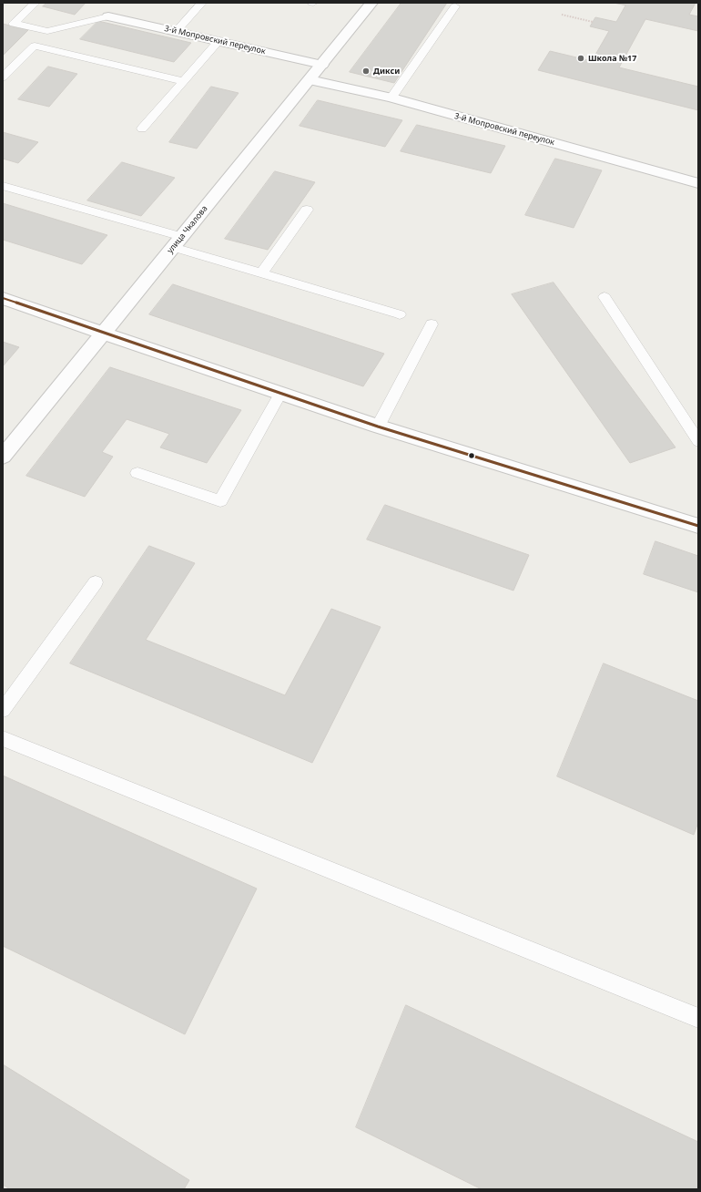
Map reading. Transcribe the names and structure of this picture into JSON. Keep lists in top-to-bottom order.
{
  "streets": {
    "street": ["3-й Мопровский переулок", "улица Чкалова"]
  },
  "crossings": [
    ["3-й Мопровский переулок", "улица Чкалова"]
  ],
  "places": ["Школа №17", "Дикси"]
}
